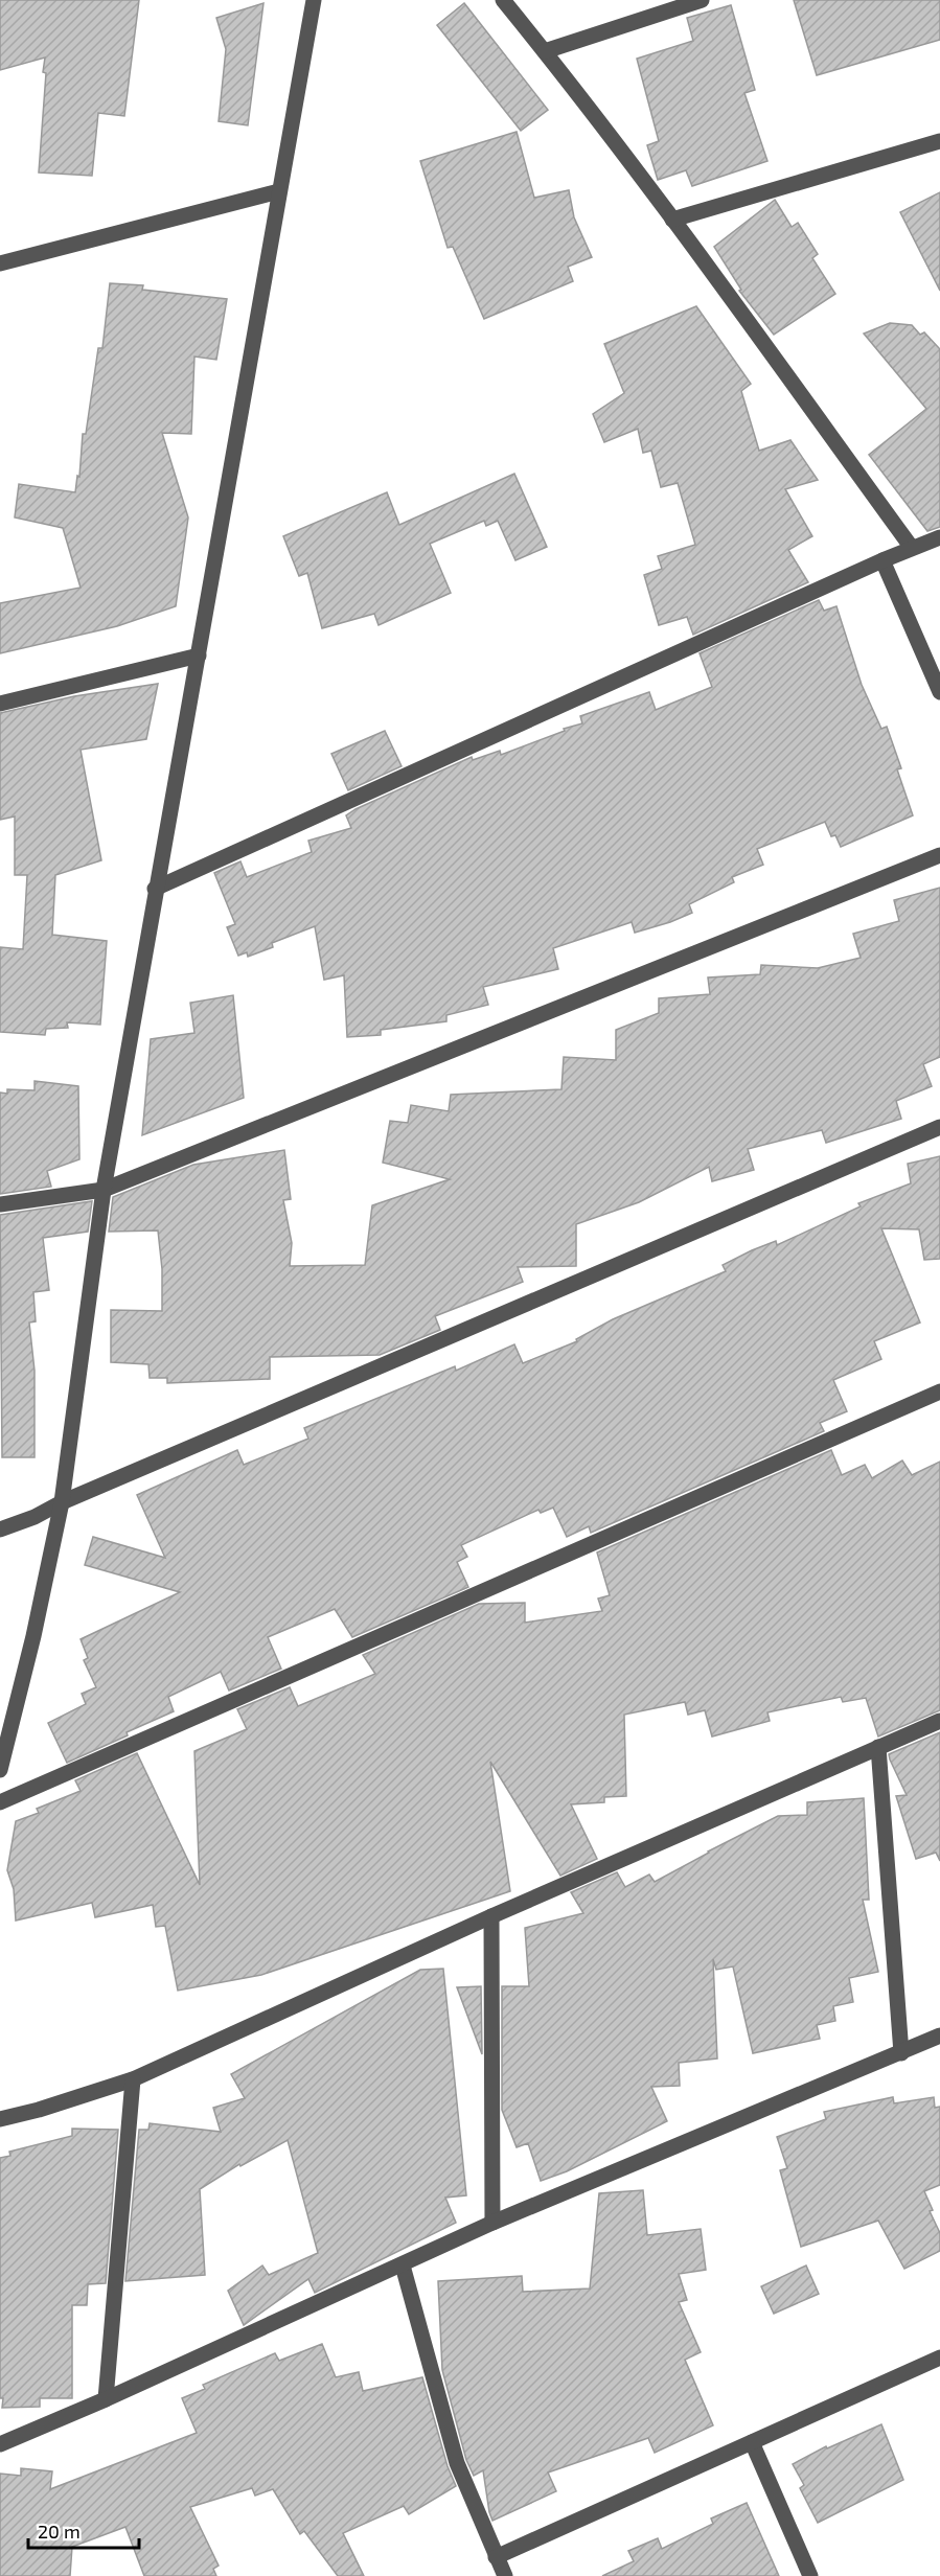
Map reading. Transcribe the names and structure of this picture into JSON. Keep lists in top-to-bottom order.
{
  "scale_bar": "20 m"
}
